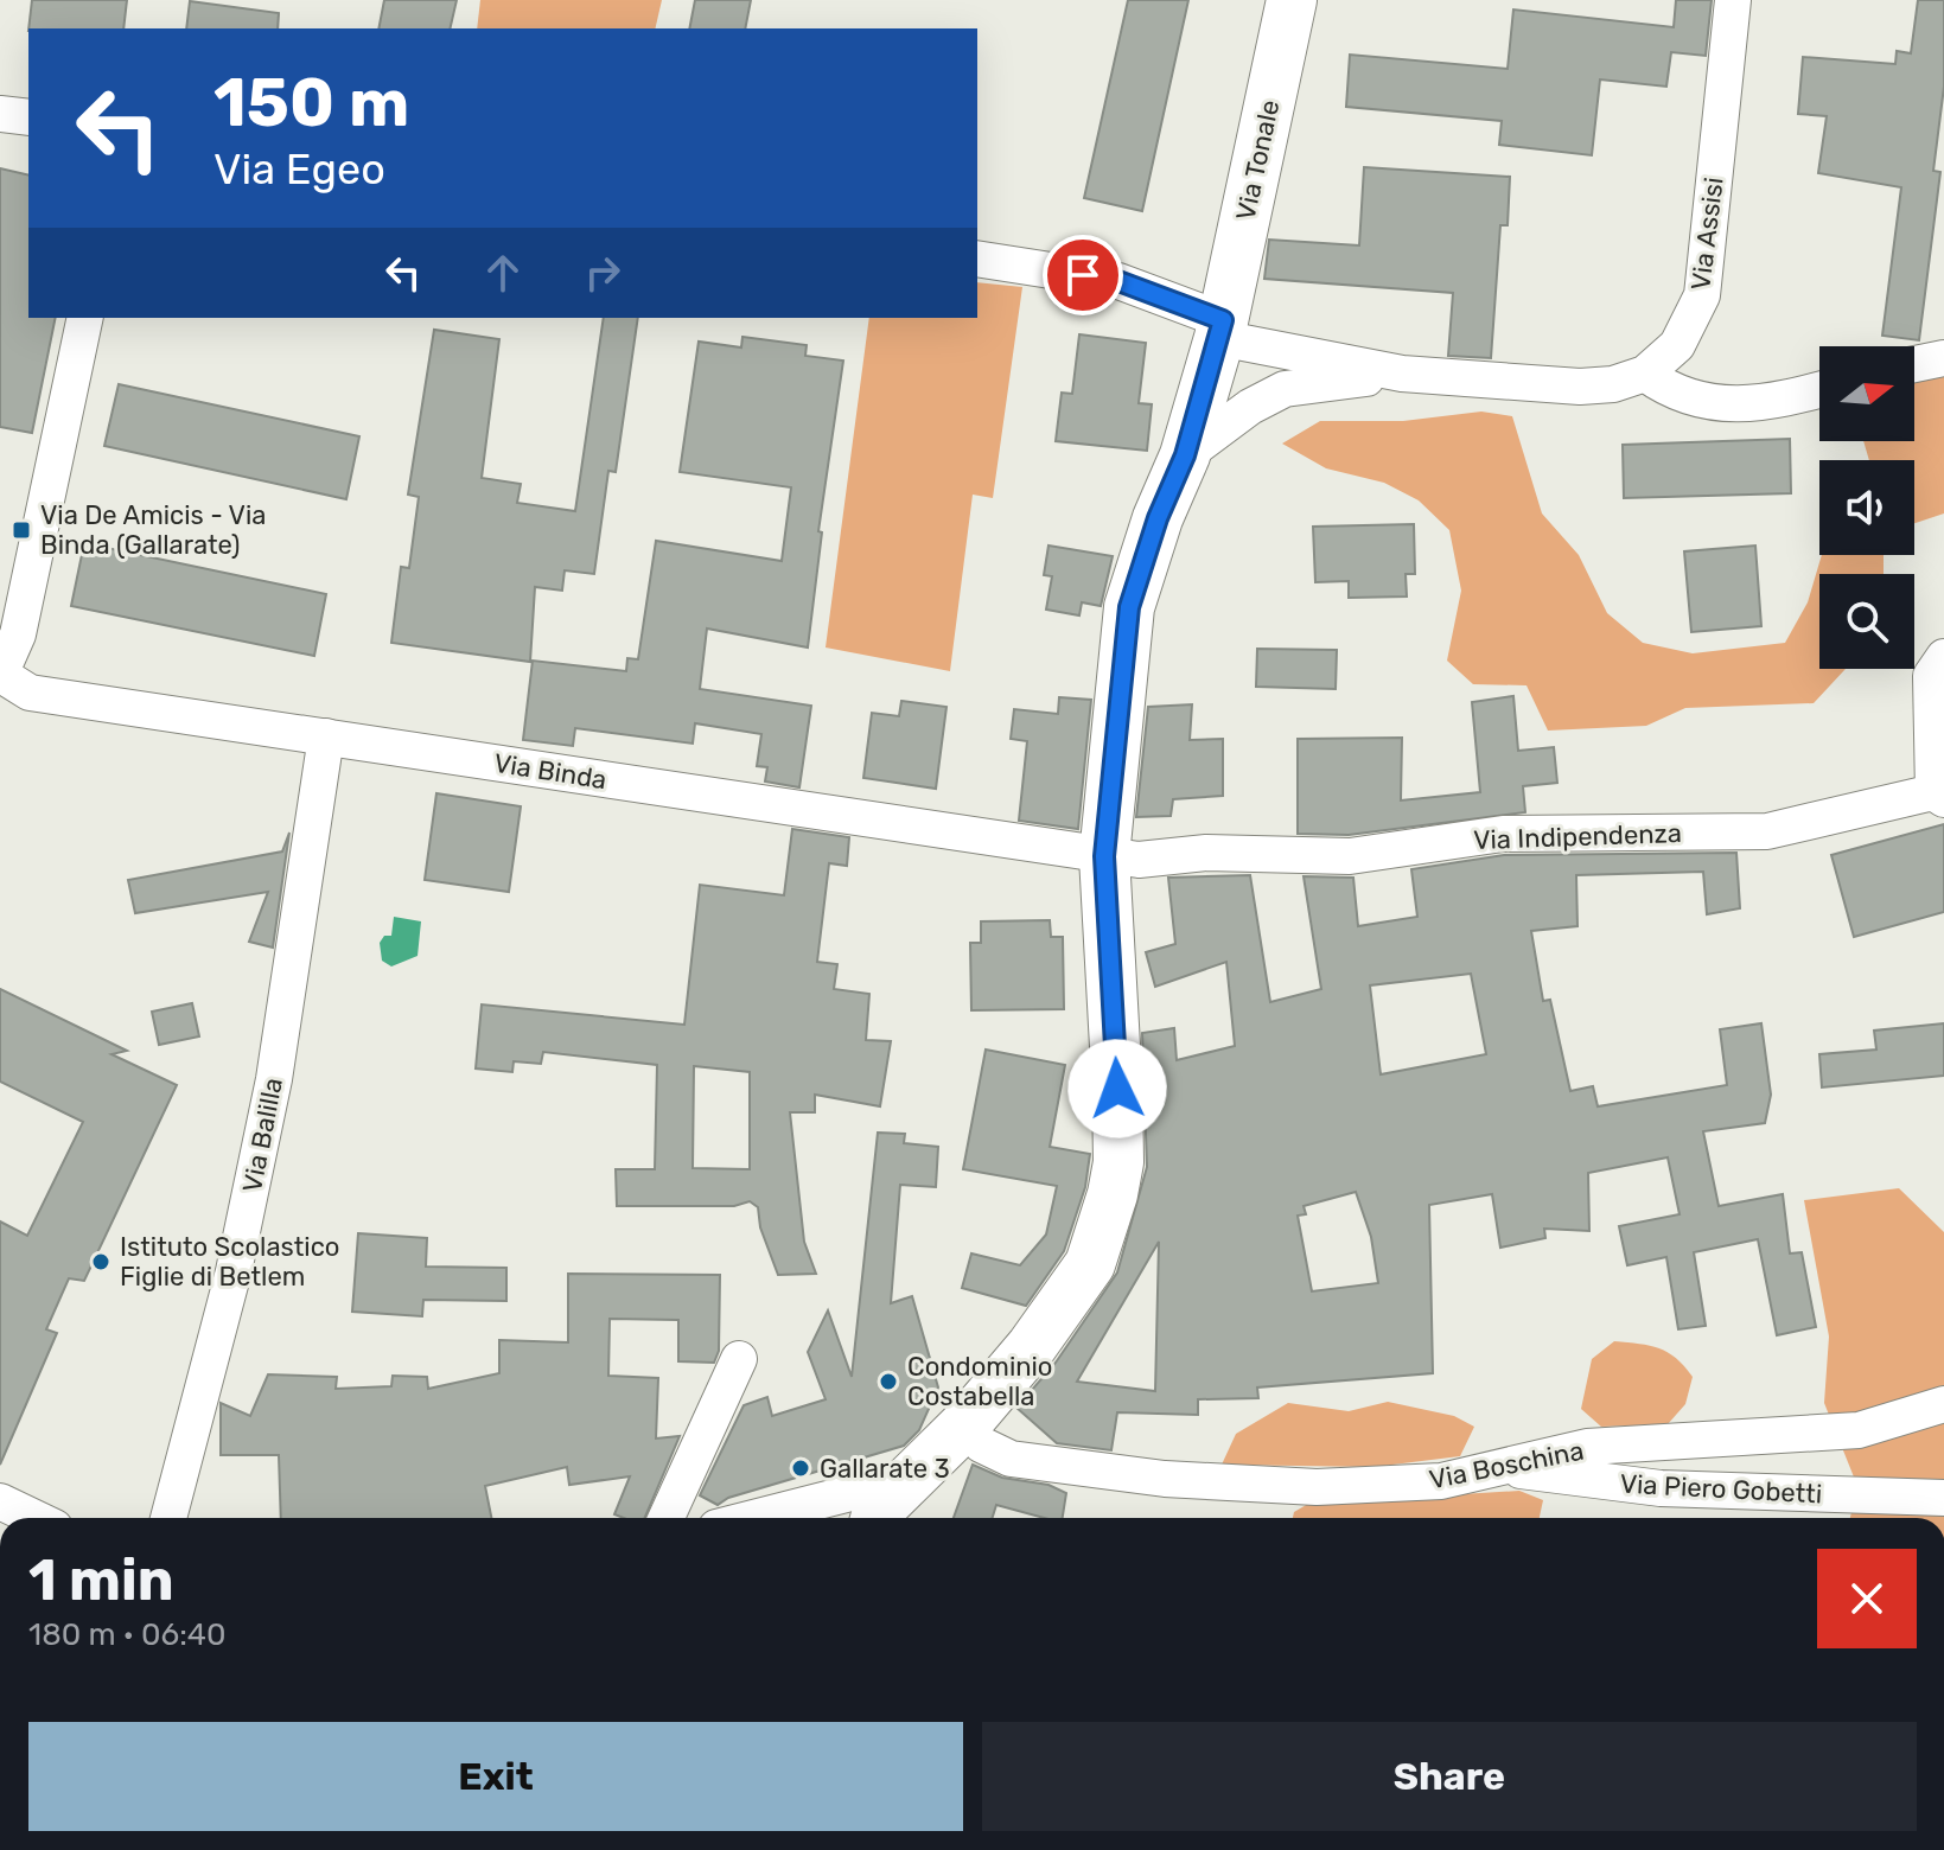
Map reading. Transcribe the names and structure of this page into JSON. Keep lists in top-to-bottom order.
{
  "streets": {
    "street": [
      "Via Tonale",
      "Via Assisi",
      "Via Binda",
      "Via Indipendenza",
      "Via Balilla",
      "Via Boschina",
      "Via Piero Gobetti"
    ]
  },
  "crossings": [
    ["Via Tonale", "Via Assisi"],
    ["Via Tonale", "Via Binda"],
    ["Via Tonale", "Via Indipendenza"],
    ["Via Tonale", "Via Boschina"],
    ["Via Binda", "Via Indipendenza"],
    ["Via Binda", "Via Balilla"],
    ["Via Boschina", "Via Piero Gobetti"]
  ],
  "places": {
    "transit": ["Via De Amicis - Via Binda (Gallarate)"],
    "other": ["Istituto Scolastico Figlie di Betlem", "Condominio Costabella", "Gallarate 3"]
  },
  "north": "right",
  "page": {
    "turn": ["150 m", "Via Egeo"],
    "heading": ["1 min", "180 m · 06:40"],
    "buttons": ["Exit", "Share"]
  }
}
